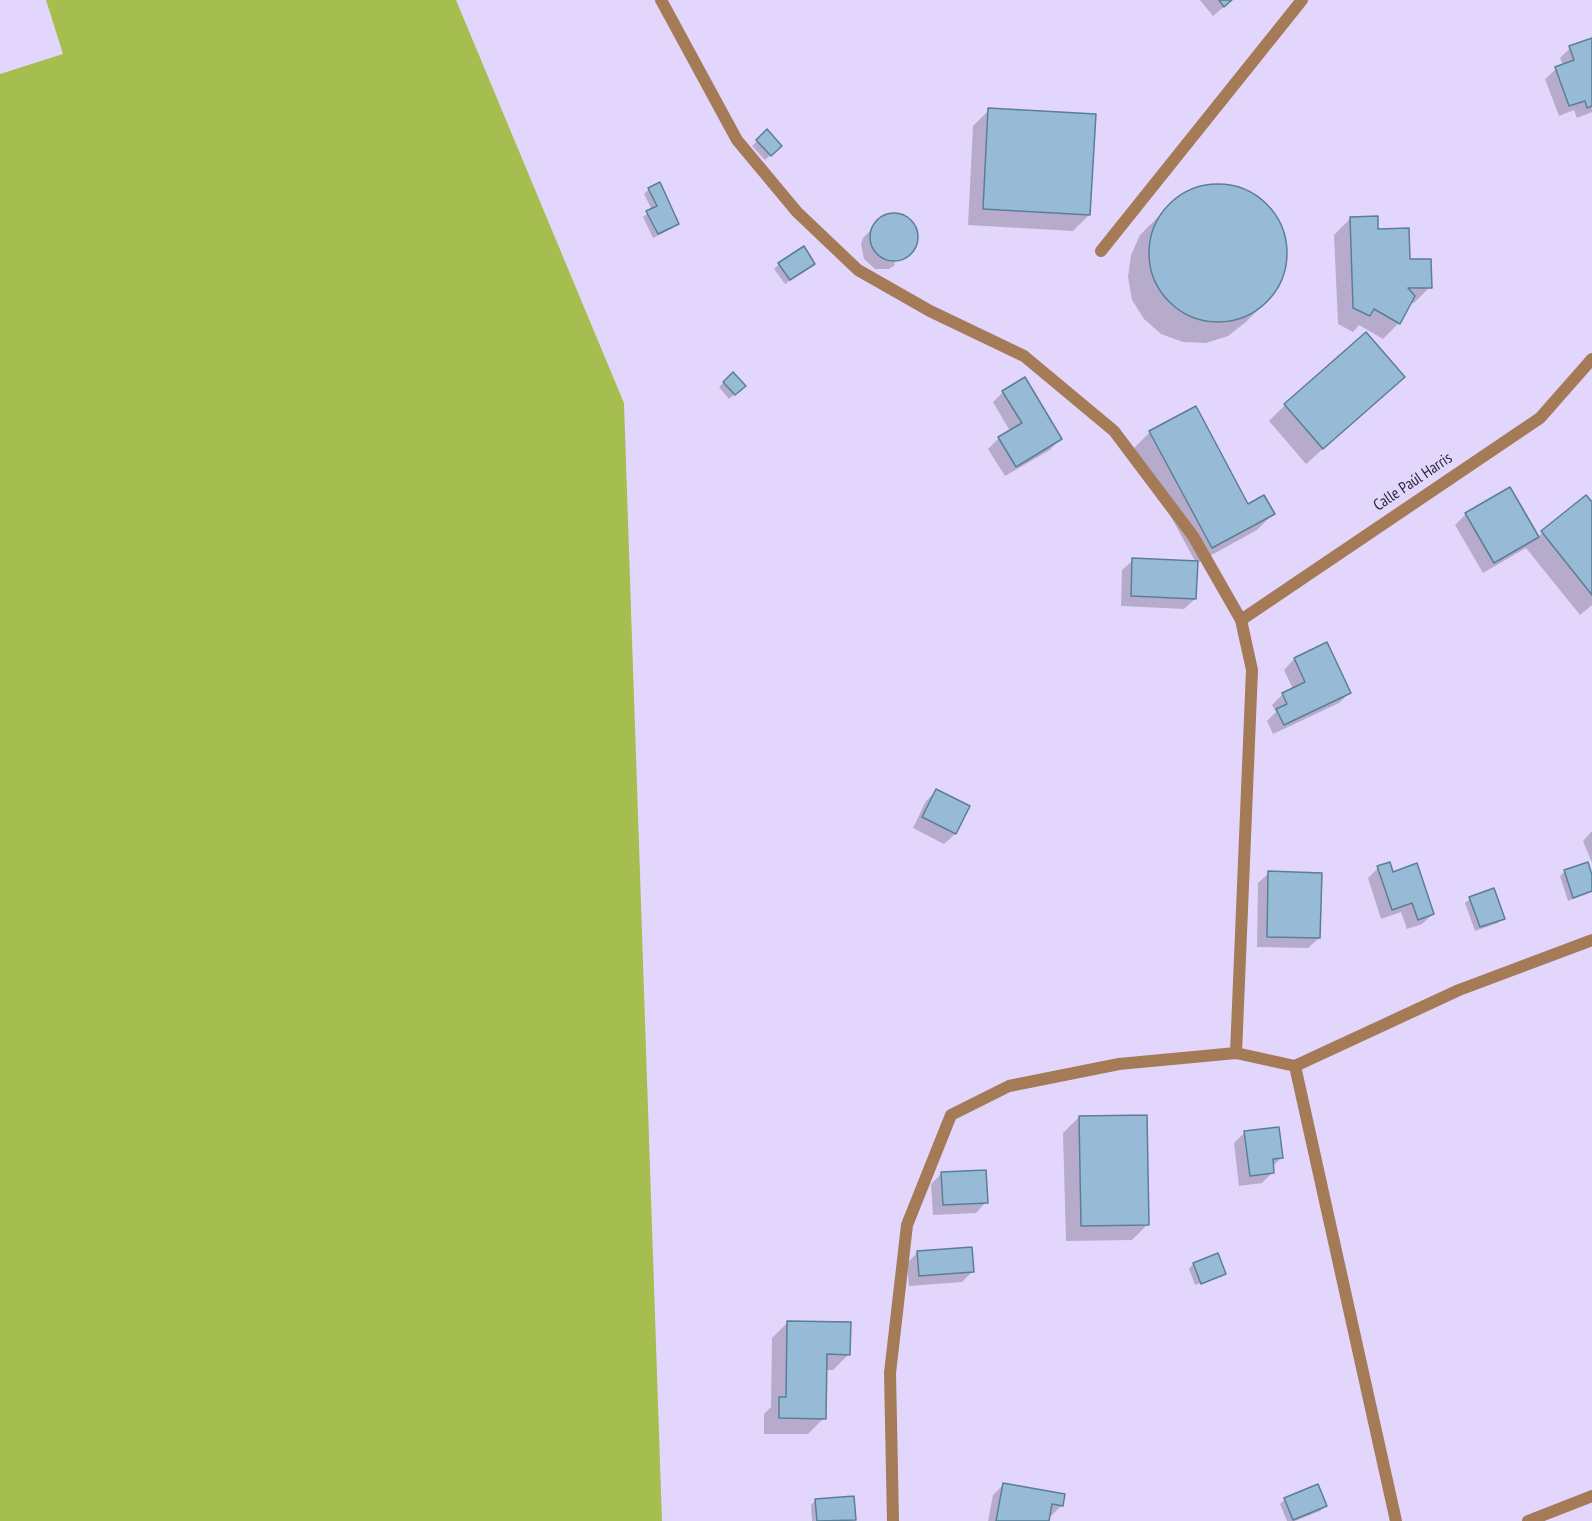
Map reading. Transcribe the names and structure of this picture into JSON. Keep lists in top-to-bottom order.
{
  "streets": {
    "street": ["Calle Paúl Harris"]
  }
}
